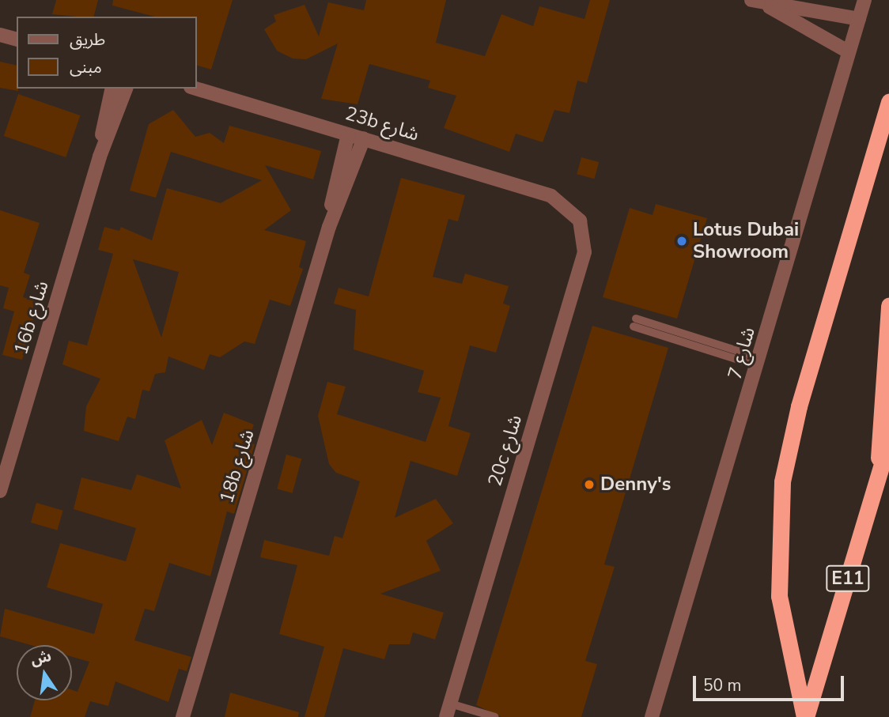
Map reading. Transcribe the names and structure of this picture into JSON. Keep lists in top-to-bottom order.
{
  "streets": {
    "highway": ["E11"],
    "street": [
      "23b شارع",
      "16b شارع",
      "شارع 7",
      "20c شارع",
      "18b شارع"
    ]
  },
  "crossings": [
    ["23b شارع", "20c شارع"],
    ["23b شارع", "18b شارع"]
  ],
  "places": ["Lotus Dubai Showroom", "Denny's"],
  "legend": ["طريق", "مبنى"],
  "scale_bar": "50 m",
  "north": "top"
}
